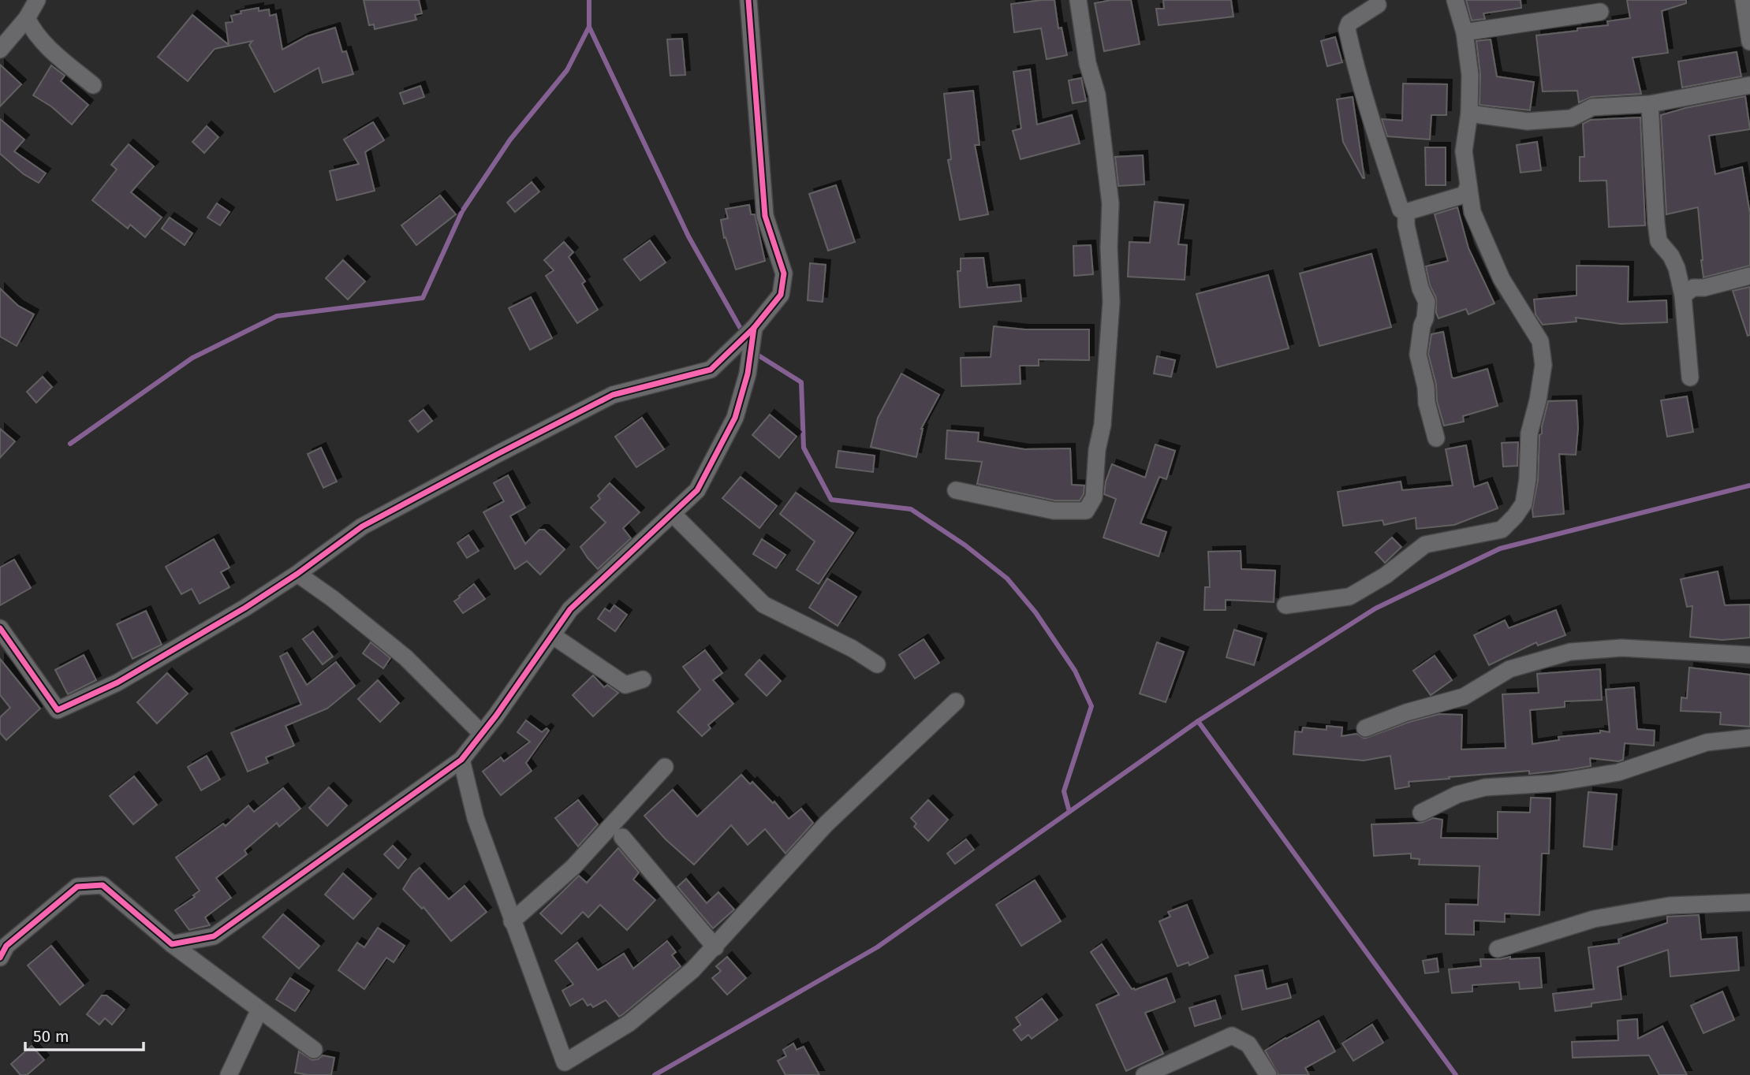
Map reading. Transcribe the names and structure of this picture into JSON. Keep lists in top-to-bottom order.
{
  "scale_bar": "50 m"
}
